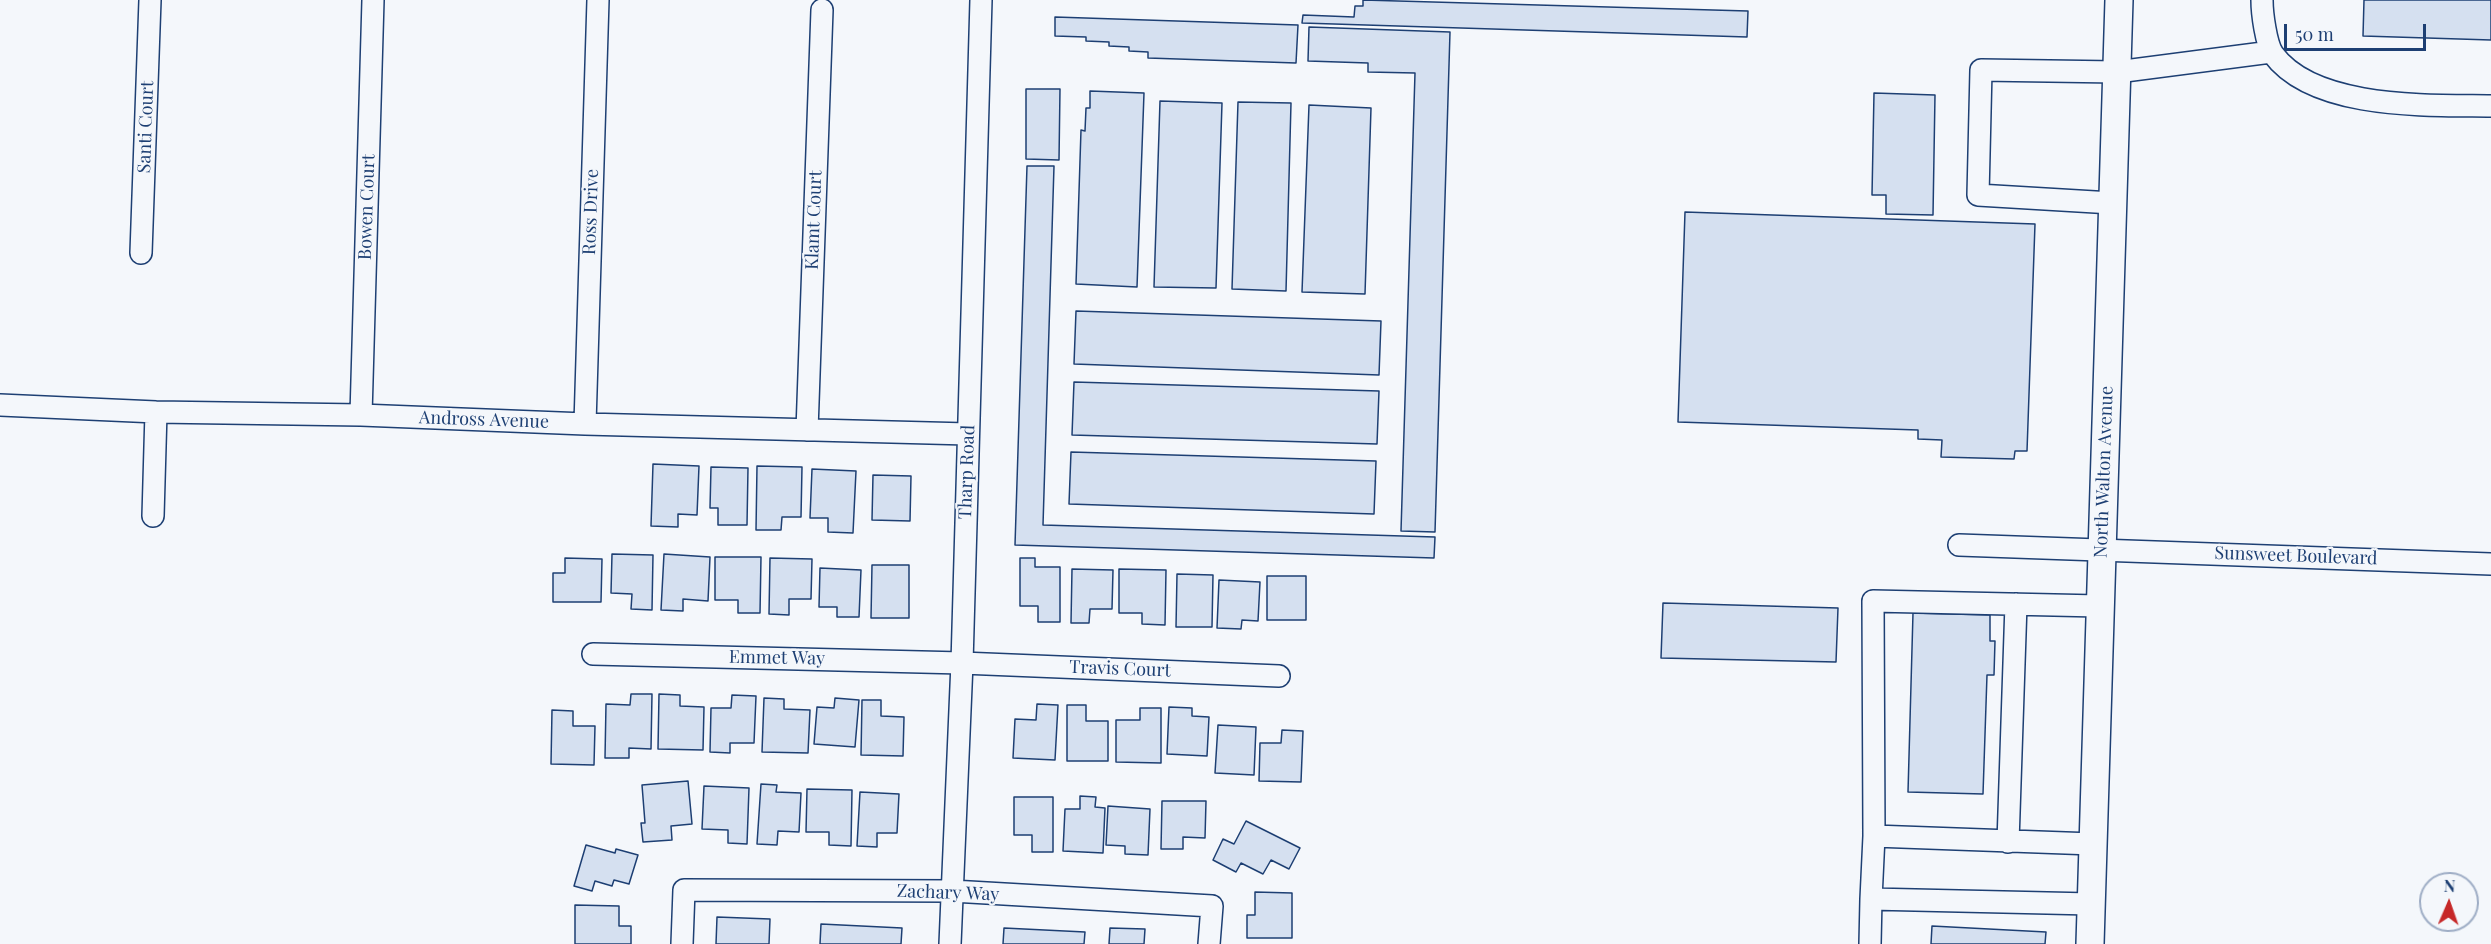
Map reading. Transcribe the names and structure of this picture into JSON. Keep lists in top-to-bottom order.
{
  "streets": {
    "main road": ["North Walton Avenue"],
    "street": [
      "Santi Court",
      "Bowen Court",
      "Ross Drive",
      "Klamt Court",
      "Andross Avenue",
      "Tharp Road",
      "Sunsweet Boulevard",
      "Emmet Way",
      "Travis Court",
      "Zachary Way"
    ]
  },
  "crossings": [
    ["Bowen Court", "Andross Avenue"],
    ["Ross Drive", "Andross Avenue"],
    ["Klamt Court", "Andross Avenue"],
    ["Andross Avenue", "Tharp Road"],
    ["Tharp Road", "Emmet Way"],
    ["Tharp Road", "Travis Court"],
    ["Tharp Road", "Zachary Way"],
    ["North Walton Avenue", "Sunsweet Boulevard"],
    ["Emmet Way", "Travis Court"]
  ],
  "scale_bar": "50 m",
  "north": "top"
}
